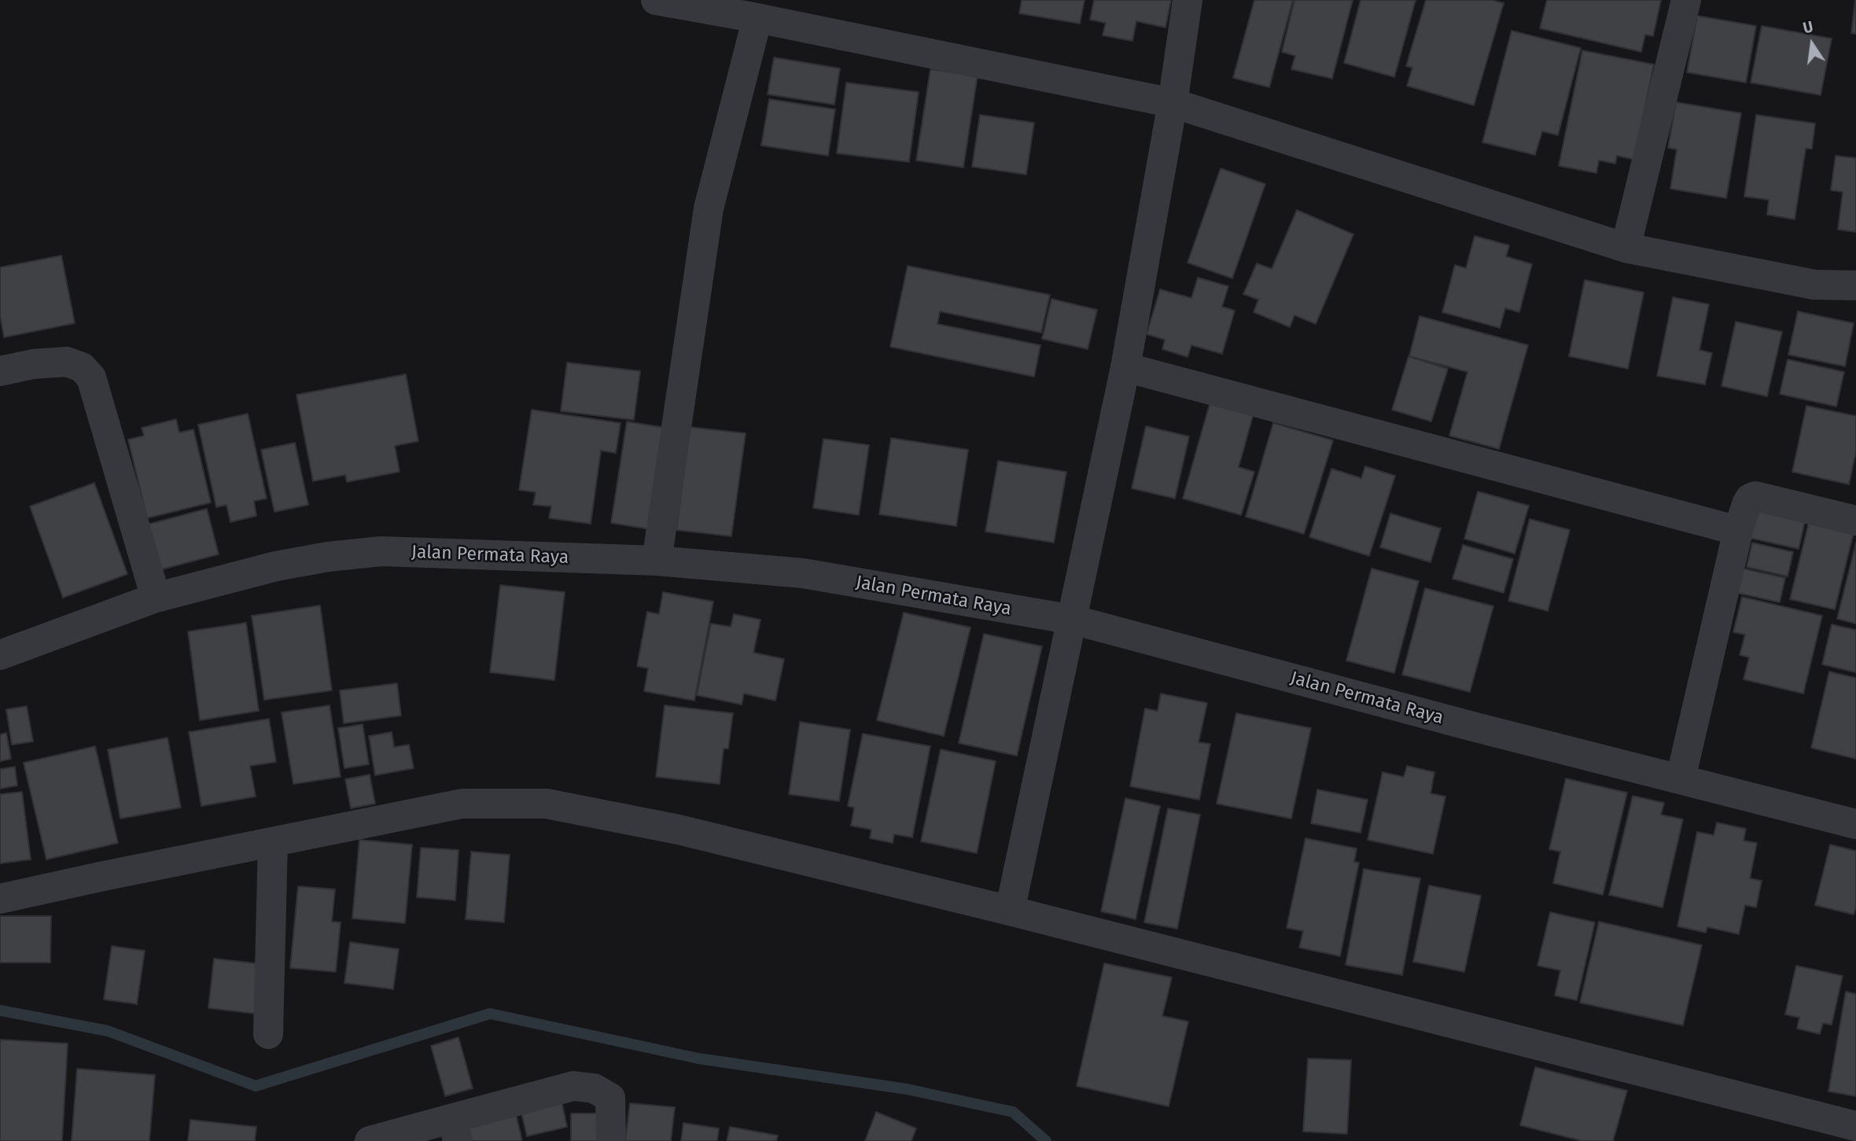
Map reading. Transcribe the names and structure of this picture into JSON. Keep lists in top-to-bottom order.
{
  "streets": {
    "street": ["Jalan Permata Raya"]
  },
  "north": "top"
}
